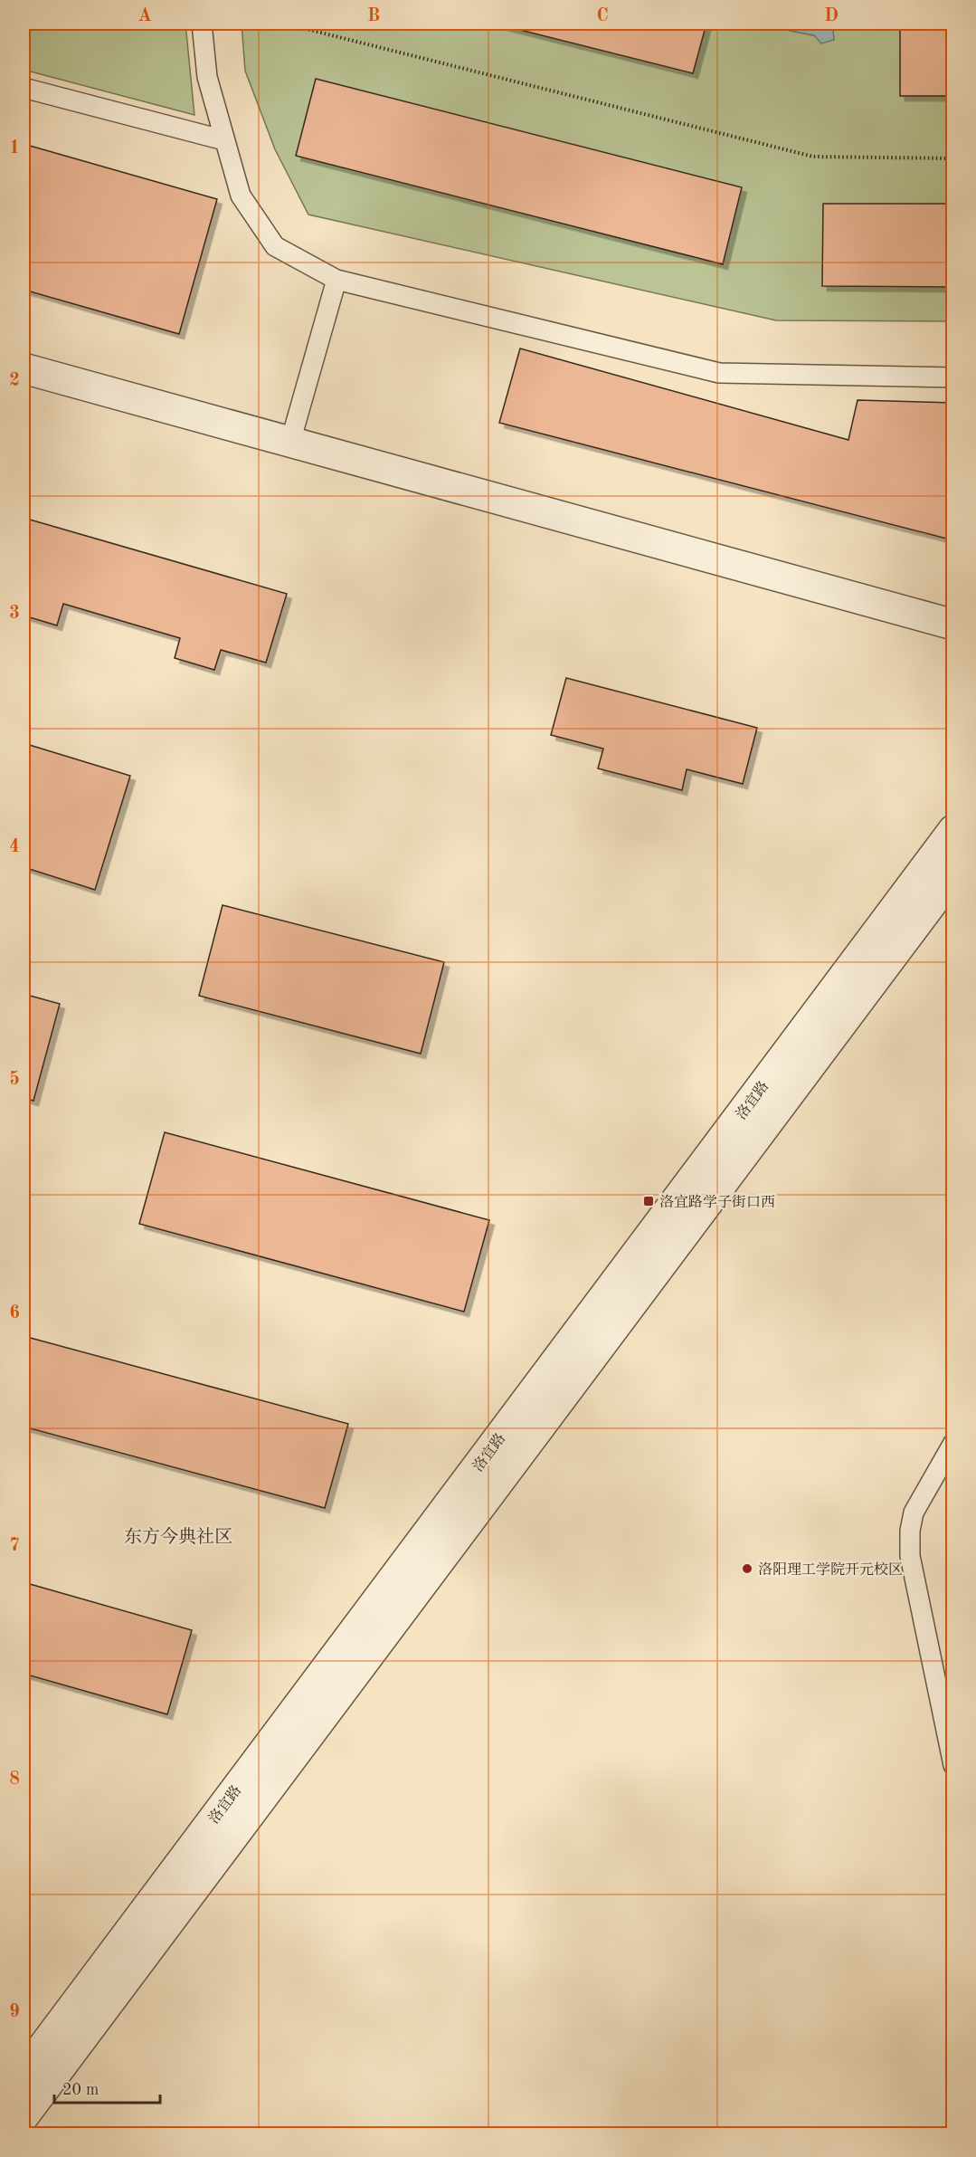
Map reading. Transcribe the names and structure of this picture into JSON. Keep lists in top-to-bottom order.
{
  "streets": {
    "street": ["洛宜路"]
  },
  "districts": ["东方今典社区"],
  "places": {
    "transit": ["洛宜路学子街口西"],
    "other": ["洛阳理工学院开元校区"]
  },
  "scale_bar": "20 m",
  "grid": {
    "columns": [
      "A",
      "B",
      "C",
      "D"
    ],
    "rows": [
      "1",
      "2",
      "3",
      "4",
      "5",
      "6",
      "7",
      "8",
      "9"
    ]
  }
}
